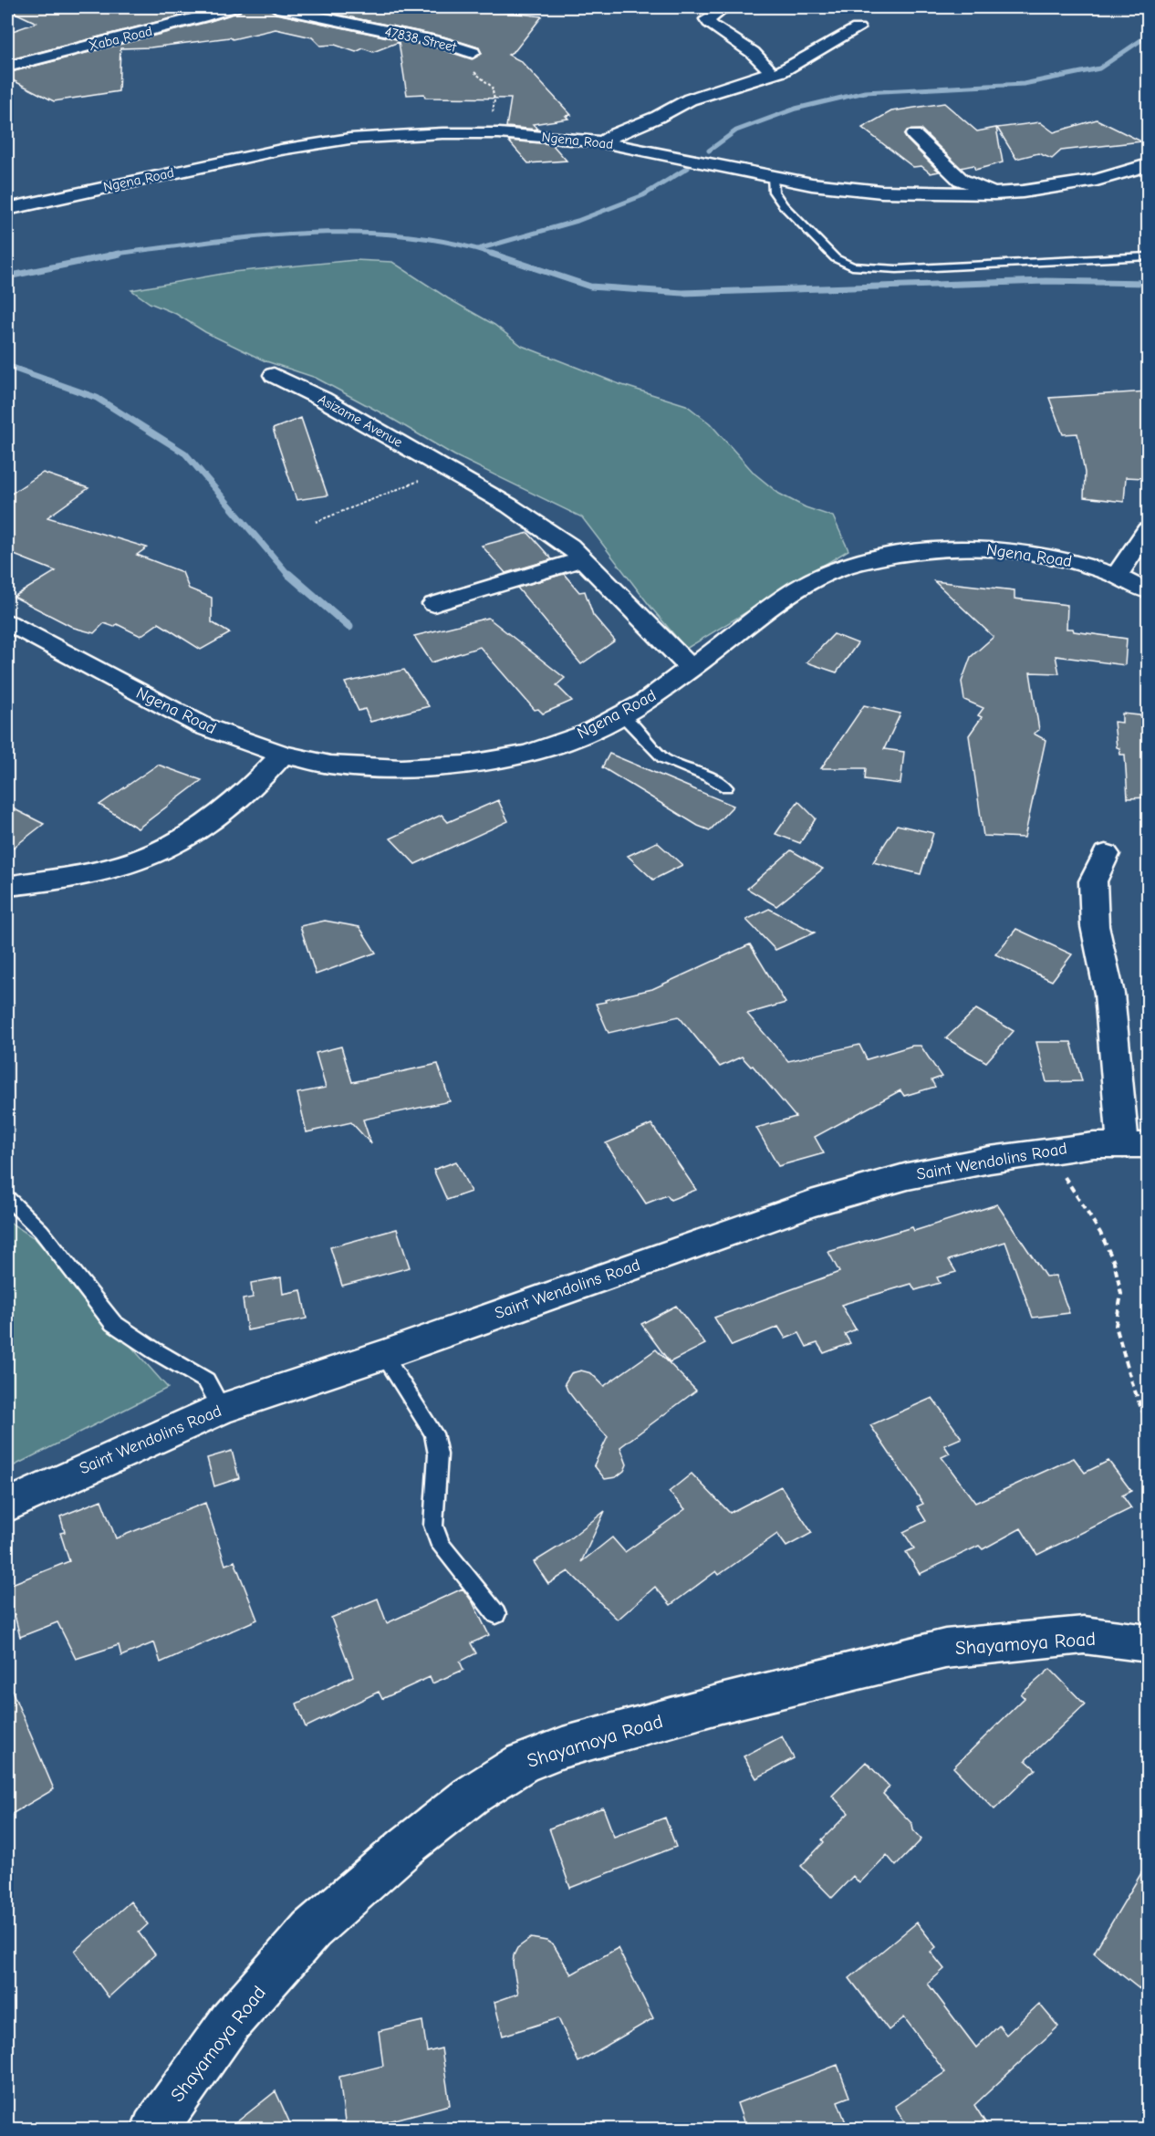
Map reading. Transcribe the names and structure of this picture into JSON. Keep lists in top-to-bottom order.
{
  "streets": {
    "street": [
      "Xaba Road",
      "47838 Street",
      "Ngena Road",
      "Asizame Avenue",
      "Saint Wendolins Road",
      "Shayamoya Road"
    ]
  },
  "crossings": [
    ["47838 Street", "Ngena Road"],
    ["Ngena Road", "Asizame Avenue"]
  ]
}
